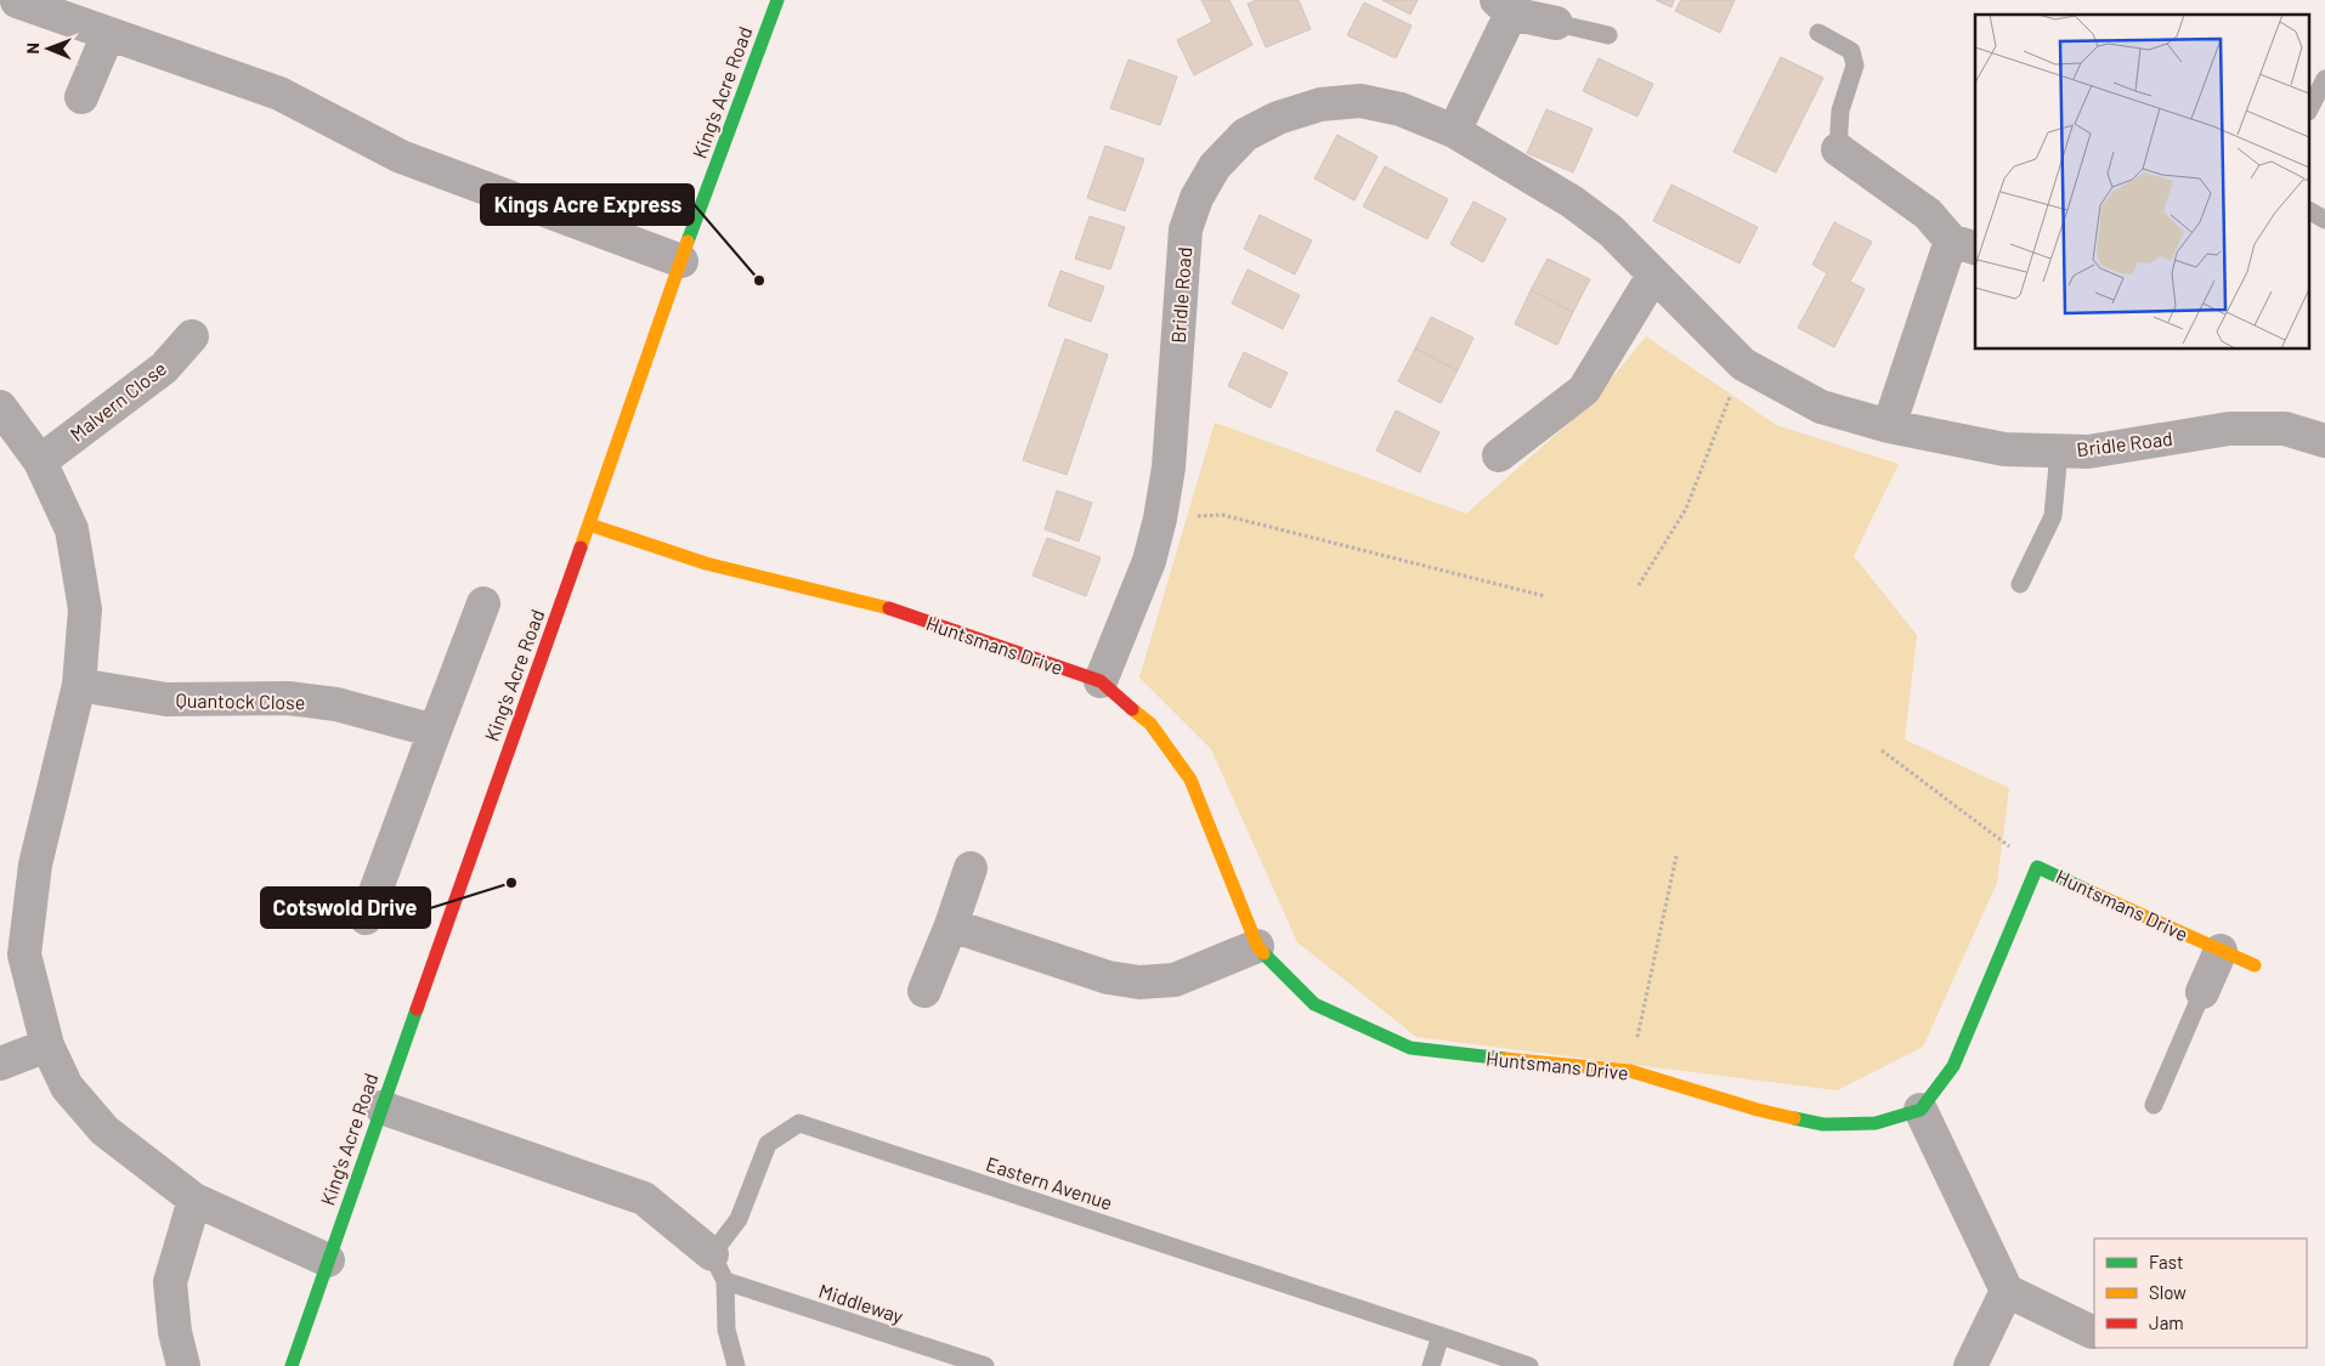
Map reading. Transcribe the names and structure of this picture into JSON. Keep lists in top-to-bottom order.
{
  "streets": {
    "main road": ["King's Acre Road", "Huntsmans Drive"],
    "street": ["Bridle Road", "Malvern Close", "Quantock Close"],
    "lane": ["Eastern Avenue", "Middleway"]
  },
  "crossings": [
    ["King's Acre Road", "Huntsmans Drive"],
    ["Bridle Road", "Huntsmans Drive"],
    ["Eastern Avenue", "Middleway"]
  ],
  "places": ["Kings Acre Express", "Cotswold Drive"],
  "legend": ["Fast", "Slow", "Jam"],
  "north": "left"
}
